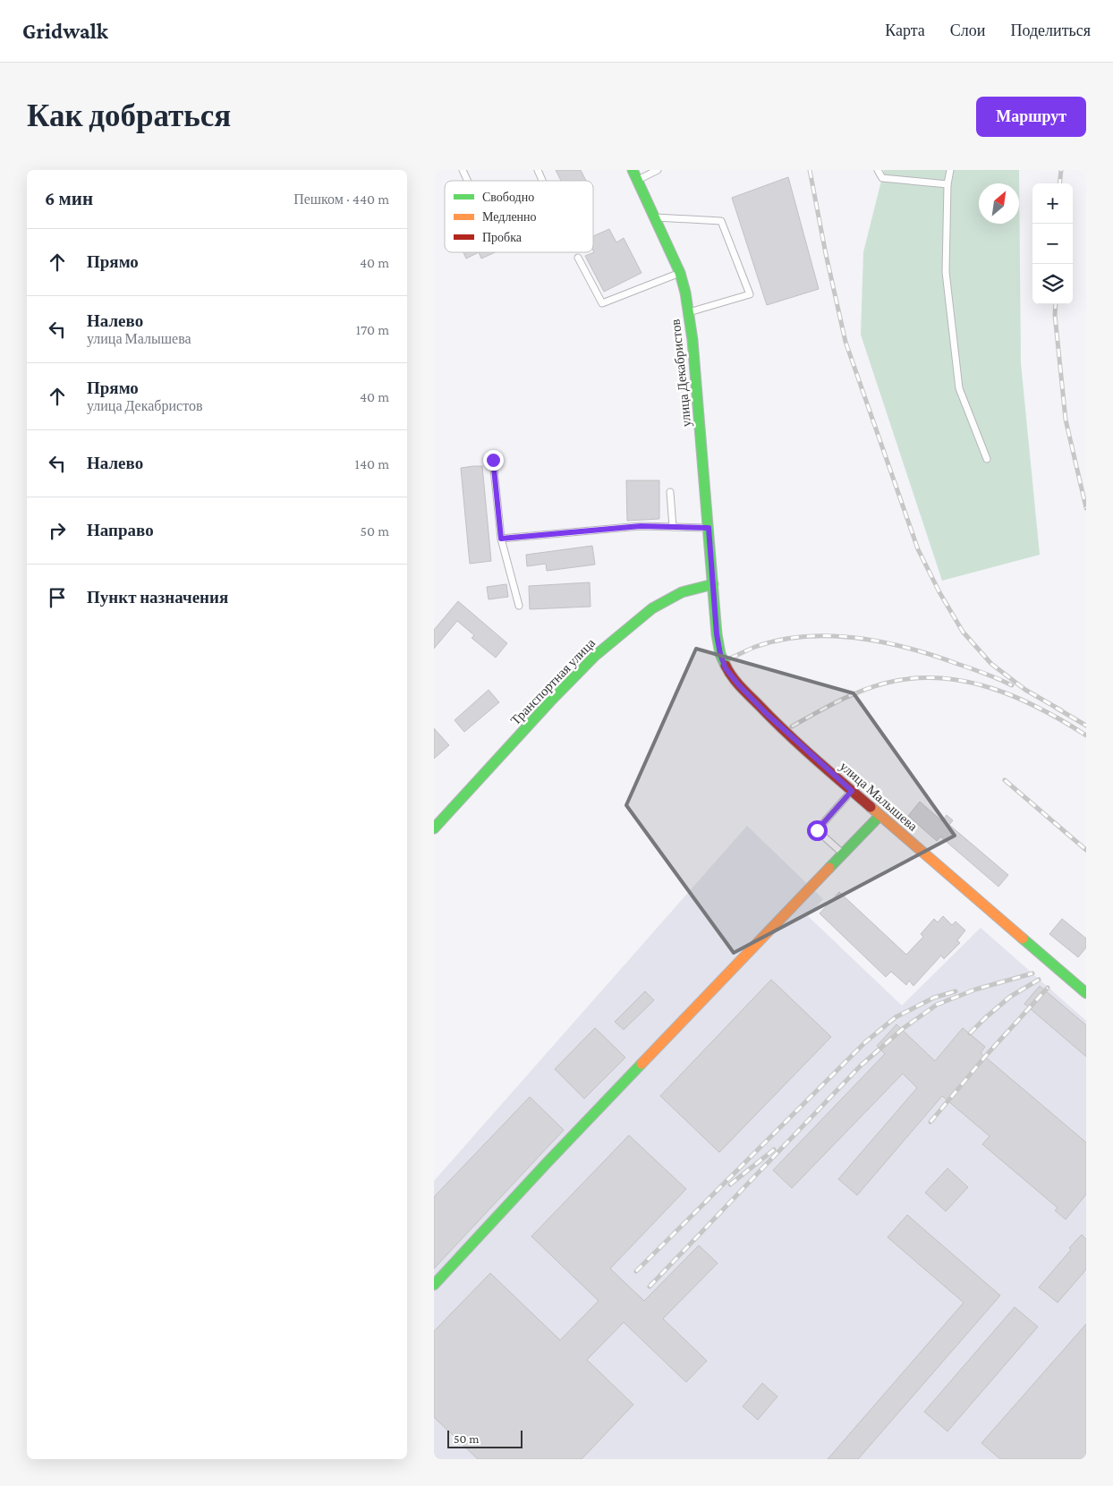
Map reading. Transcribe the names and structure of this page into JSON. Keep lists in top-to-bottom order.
{
  "streets": {
    "street": ["улица Декабристов", "Транспортная улица", "улица Малышева"]
  },
  "crossings": [
    ["улица Декабристов", "Транспортная улица"],
    ["улица Декабристов", "улица Малышева"],
    ["Транспортная улица", "улица Малышева"]
  ],
  "legend": ["Свободно", "Медленно", "Пробка"],
  "scale_bar": "50 m",
  "north": "top right",
  "page": {
    "header": "Gridwalk",
    "nav": ["Карта", "Слои", "Поделиться"],
    "buttons": "Маршрут",
    "title": "Как добраться",
    "heading": ["6 мин", "Пешком · 440 m"],
    "map_buttons": ["+", "−"],
    "list": [
      ["Прямо", "40 m"],
      ["Налево", "улица Малышева", "170 m"],
      ["Прямо", "улица Декабристов", "40 m"],
      ["Налево", "140 m"],
      ["Направо", "50 m"],
      "Пункт назначения"
    ],
    "scale": "50 m"
  }
}
